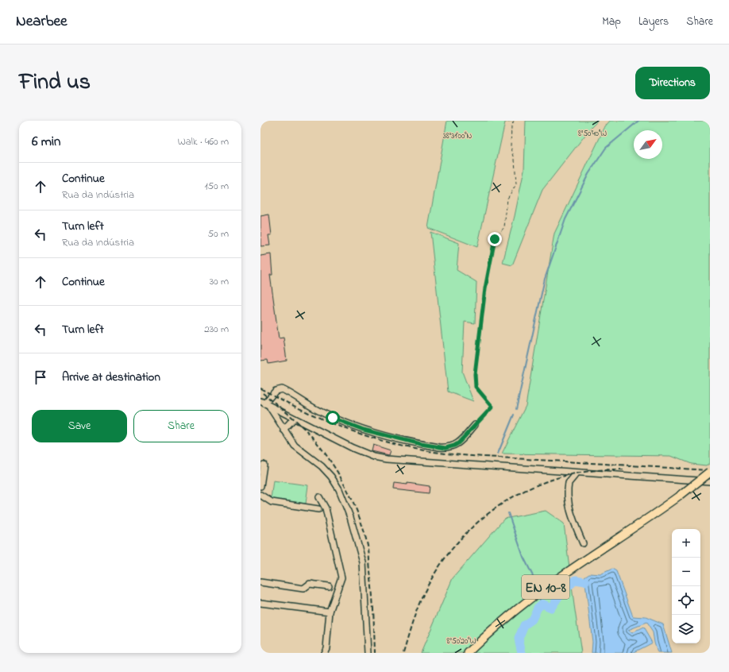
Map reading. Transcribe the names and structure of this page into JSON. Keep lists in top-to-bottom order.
{
  "streets": {
    "main road": ["EN 10-8"]
  },
  "north": "top right",
  "page": {
    "header": "Nearbee",
    "nav": ["Map", "Layers", "Share"],
    "title": "Find us",
    "buttons": [
      "Directions",
      ["Save", "Share"]
    ],
    "heading": ["6 min", "Walk · 460 m"],
    "list": [
      ["Continue", "Rua da Indústria", "150 m"],
      ["Turn left", "Rua da Indústria", "50 m"],
      ["Continue", "30 m"],
      ["Turn left", "230 m"],
      "Arrive at destination"
    ],
    "map_buttons": ["+", "−"]
  },
  "coordinates": ["8°50'40\"W", "38°31'00\"N", "8°50'20\"W"]
}
